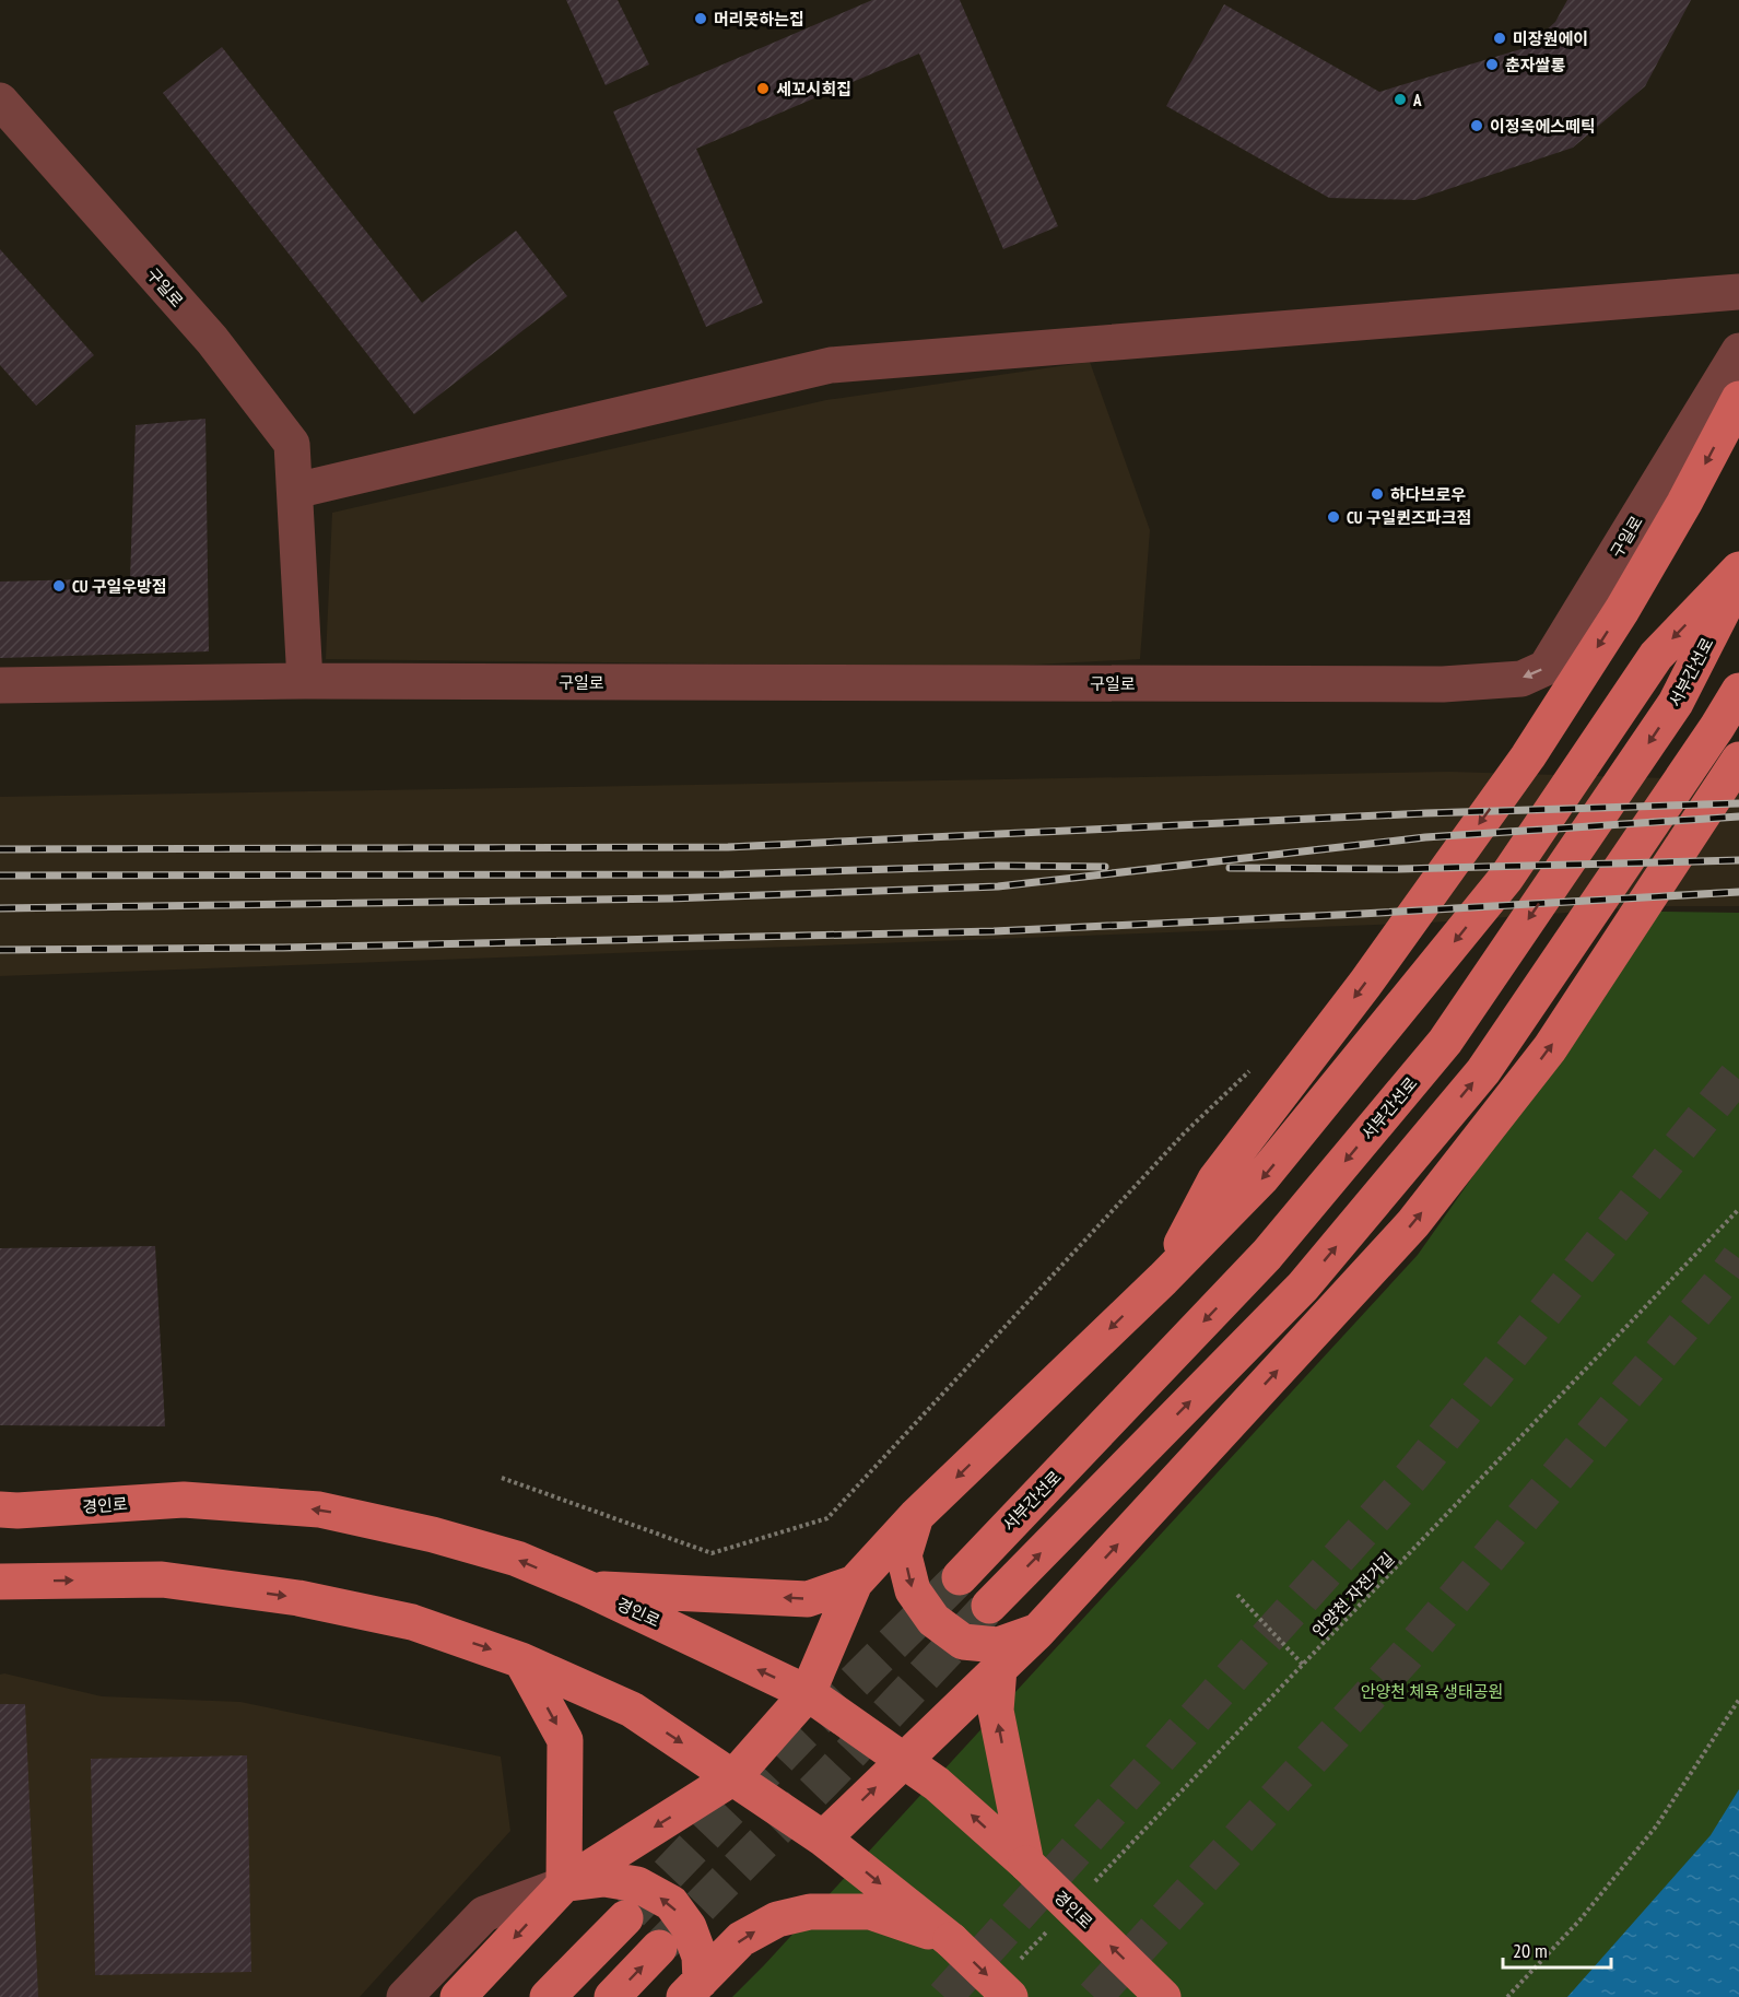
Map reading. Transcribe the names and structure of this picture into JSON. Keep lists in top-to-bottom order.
{
  "streets": {
    "main road": ["서부간선로", "경인로"],
    "street": ["구일로"],
    "path": ["안양천 자전거길"]
  },
  "parks": ["안양천 체육 생태공원"],
  "places": [
    "머리못하는집",
    "미장원에이",
    "춘자쌀롱",
    "세꼬시회집",
    "A",
    "이정옥에스떼틱",
    "하다브로우",
    "CU 구일퀸즈파크점",
    "CU 구일우방점"
  ],
  "scale_bar": "20 m"
}
